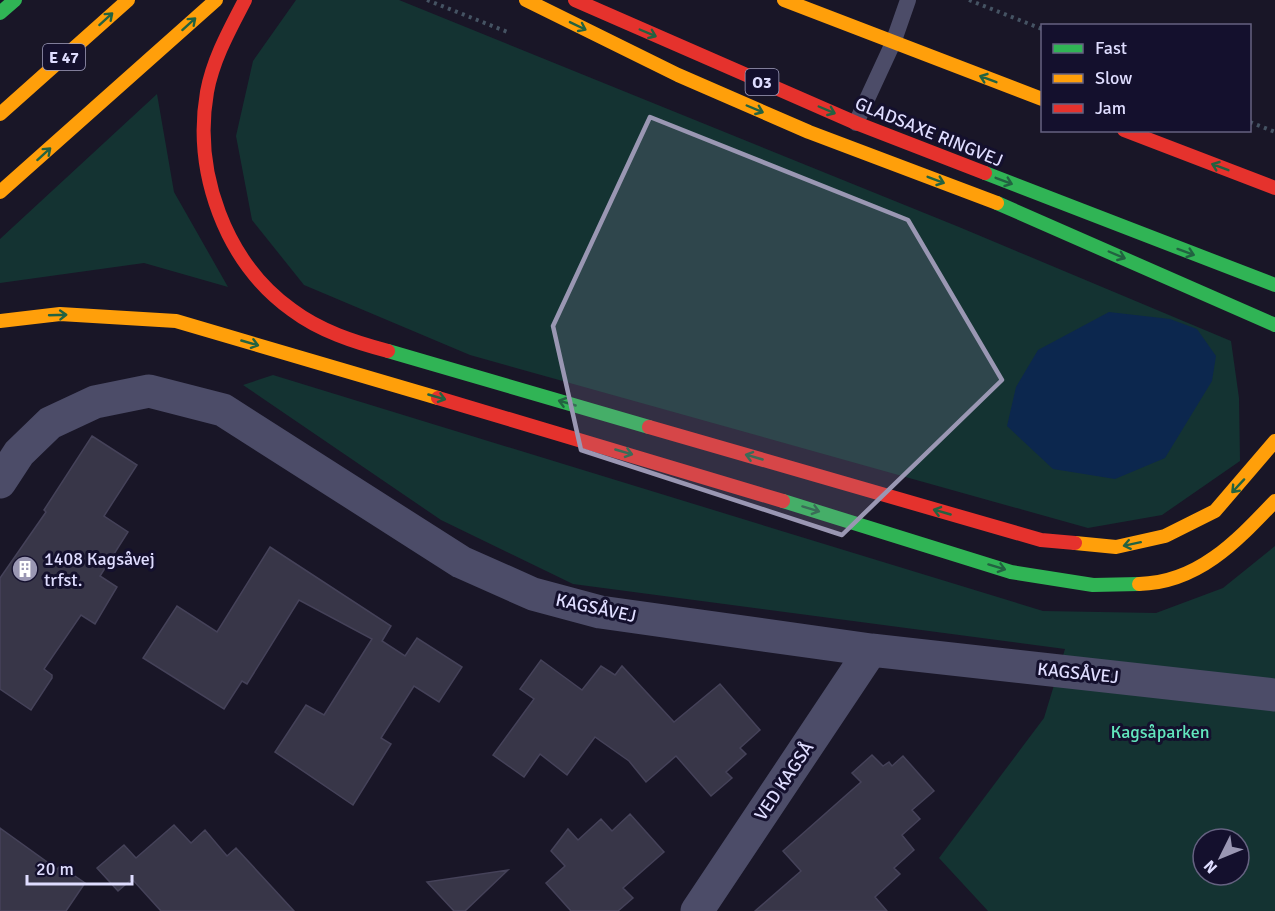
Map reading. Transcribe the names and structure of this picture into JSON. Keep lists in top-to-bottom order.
{
  "streets": {
    "main road": ["E 47", "O3", "GLADSAXE RINGVEJ"],
    "street": ["KAGSÅVEJ", "VED KAGSÅ"]
  },
  "crossings": [
    ["KAGSÅVEJ", "VED KAGSÅ"]
  ],
  "parks": ["Kagsåparken"],
  "places": {
    "building": ["1408 Kagsåvej trfst."]
  },
  "legend": ["Fast", "Slow", "Jam"],
  "scale_bar": "20 m",
  "north": "bottom left"
}
